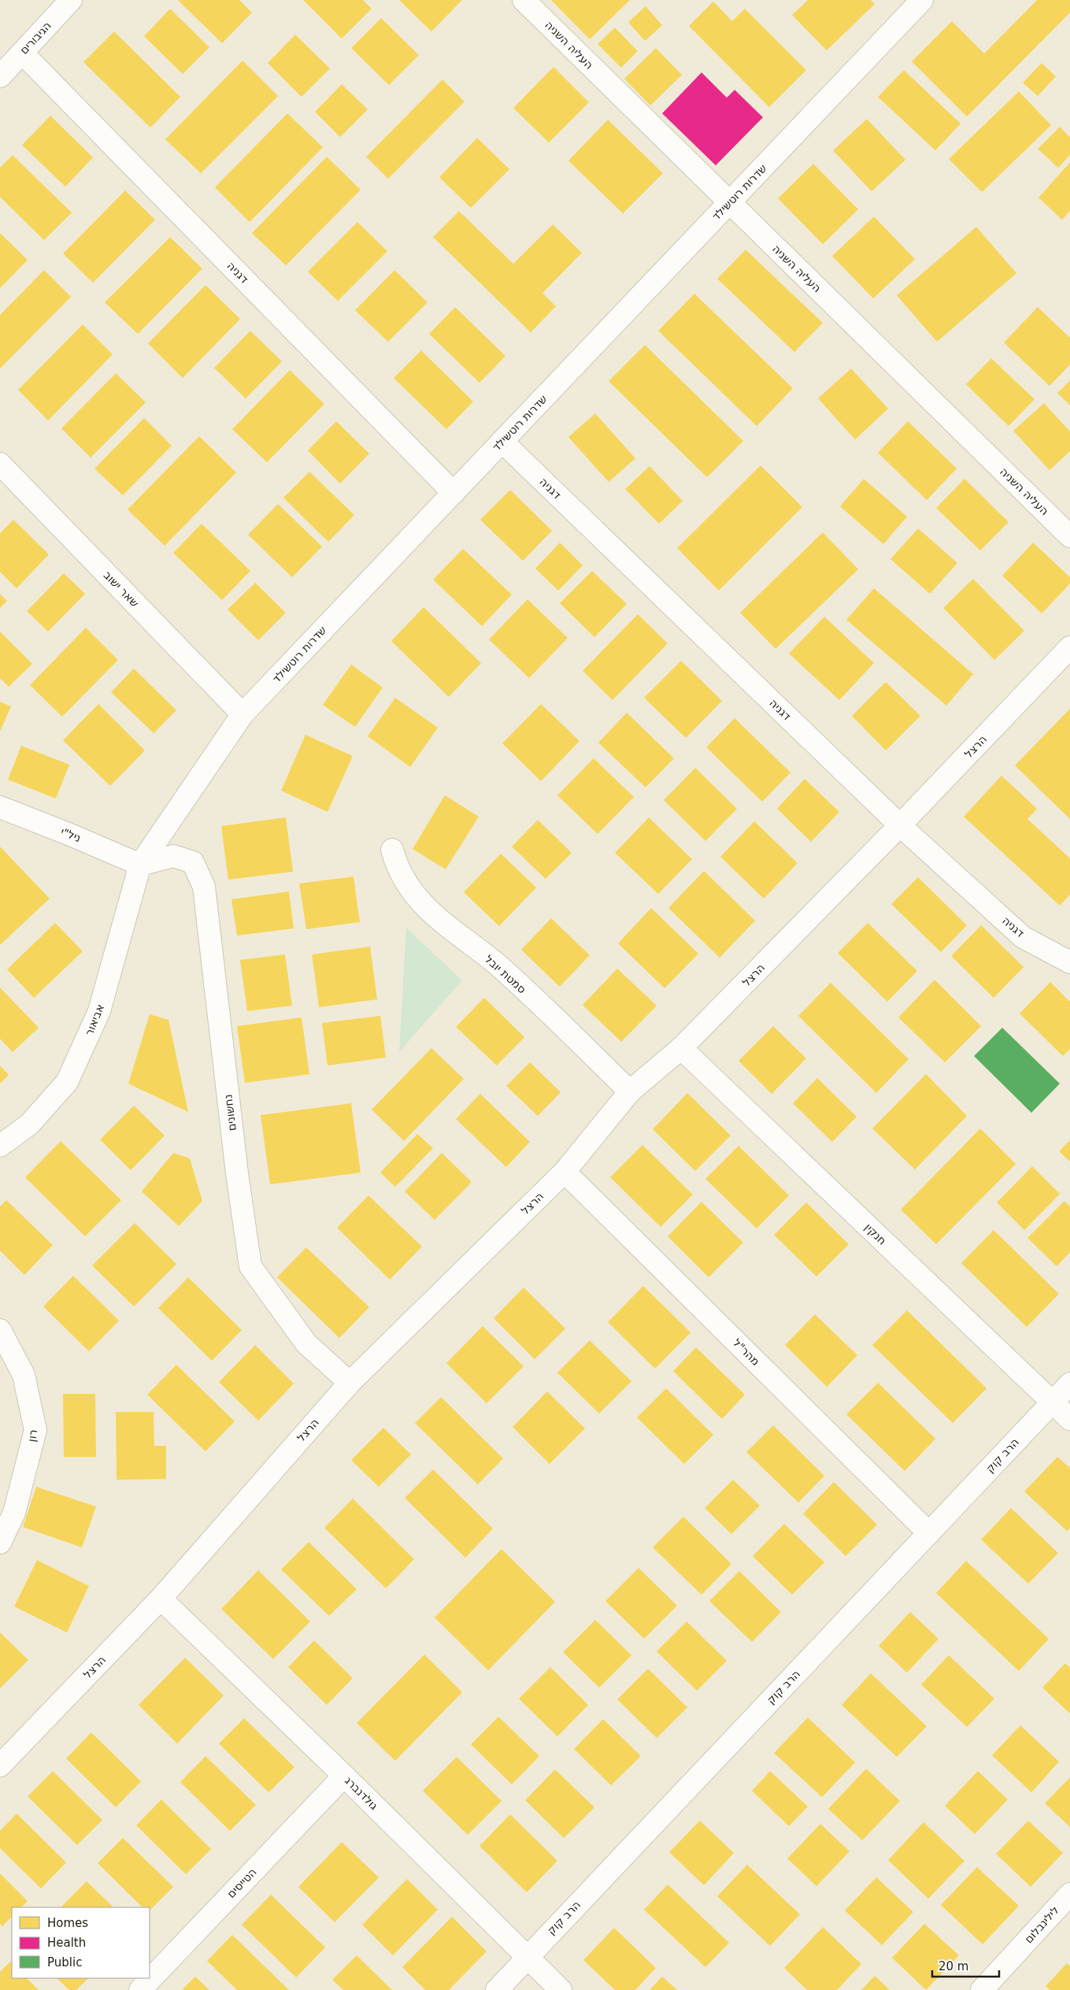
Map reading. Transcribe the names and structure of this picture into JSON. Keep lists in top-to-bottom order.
{
  "streets": {
    "street": [
      "הגיבורים",
      "העליה השניה",
      "שדרות רוטשילד",
      "דגניה",
      "שאר ישוב",
      "הרצל",
      "ניל\"י",
      "סמטת יובל",
      "אביאור",
      "נחשונים",
      "חנקין",
      "מהר\"ל",
      "רון",
      "הרב קוק",
      "גולדנברג",
      "הטייסים",
      "לילינבלום"
    ]
  },
  "crossings": [
    ["הגיבורים", "דגניה"],
    ["העליה השניה", "שדרות רוטשילד"],
    ["שדרות רוטשילד", "דגניה"],
    ["שדרות רוטשילד", "שאר ישוב"],
    ["שדרות רוטשילד", "ניל\"י"],
    ["שדרות רוטשילד", "אביאור"],
    ["שדרות רוטשילד", "נחשונים"],
    ["דגניה", "הרצל"],
    ["הרצל", "סמטת יובל"],
    ["הרצל", "נחשונים"],
    ["הרצל", "חנקין"],
    ["הרצל", "מהר\"ל"],
    ["הרצל", "גולדנברג"],
    ["ניל\"י", "אביאור"],
    ["ניל\"י", "נחשונים"],
    ["אביאור", "נחשונים"],
    ["חנקין", "הרב קוק"],
    ["מהר\"ל", "הרב קוק"],
    ["הרב קוק", "גולדנברג"],
    ["גולדנברג", "הטייסים"]
  ],
  "legend": ["Homes", "Health", "Public"],
  "scale_bar": "20 m"
}
